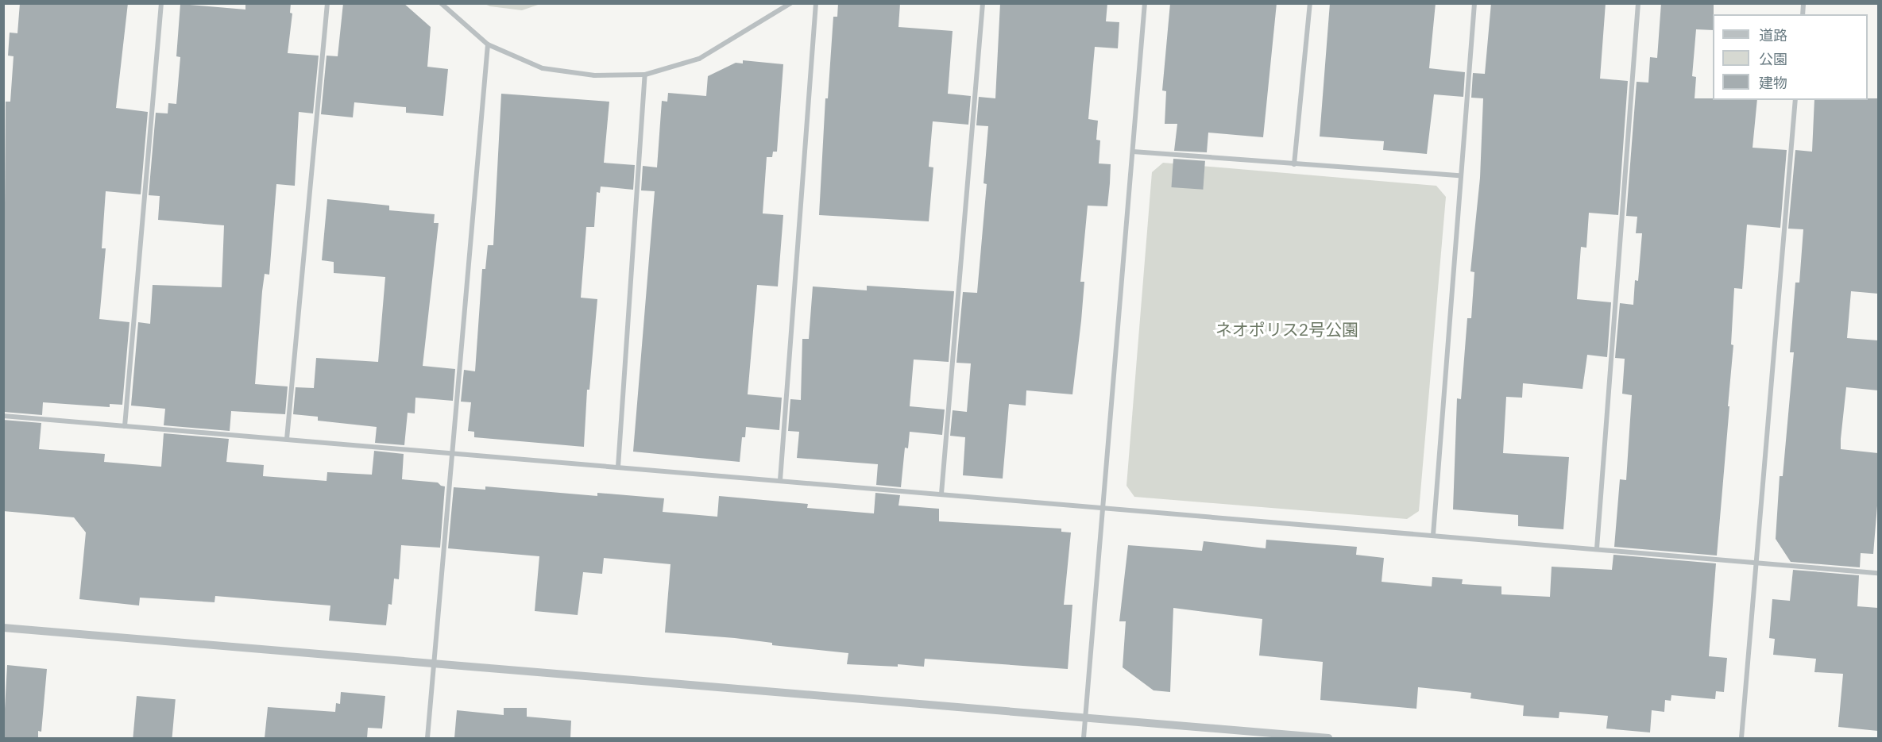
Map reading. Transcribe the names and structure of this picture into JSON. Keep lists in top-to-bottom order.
{
  "parks": ["ネオポリス2号公園"],
  "legend": ["道路", "公園", "建物"]
}
